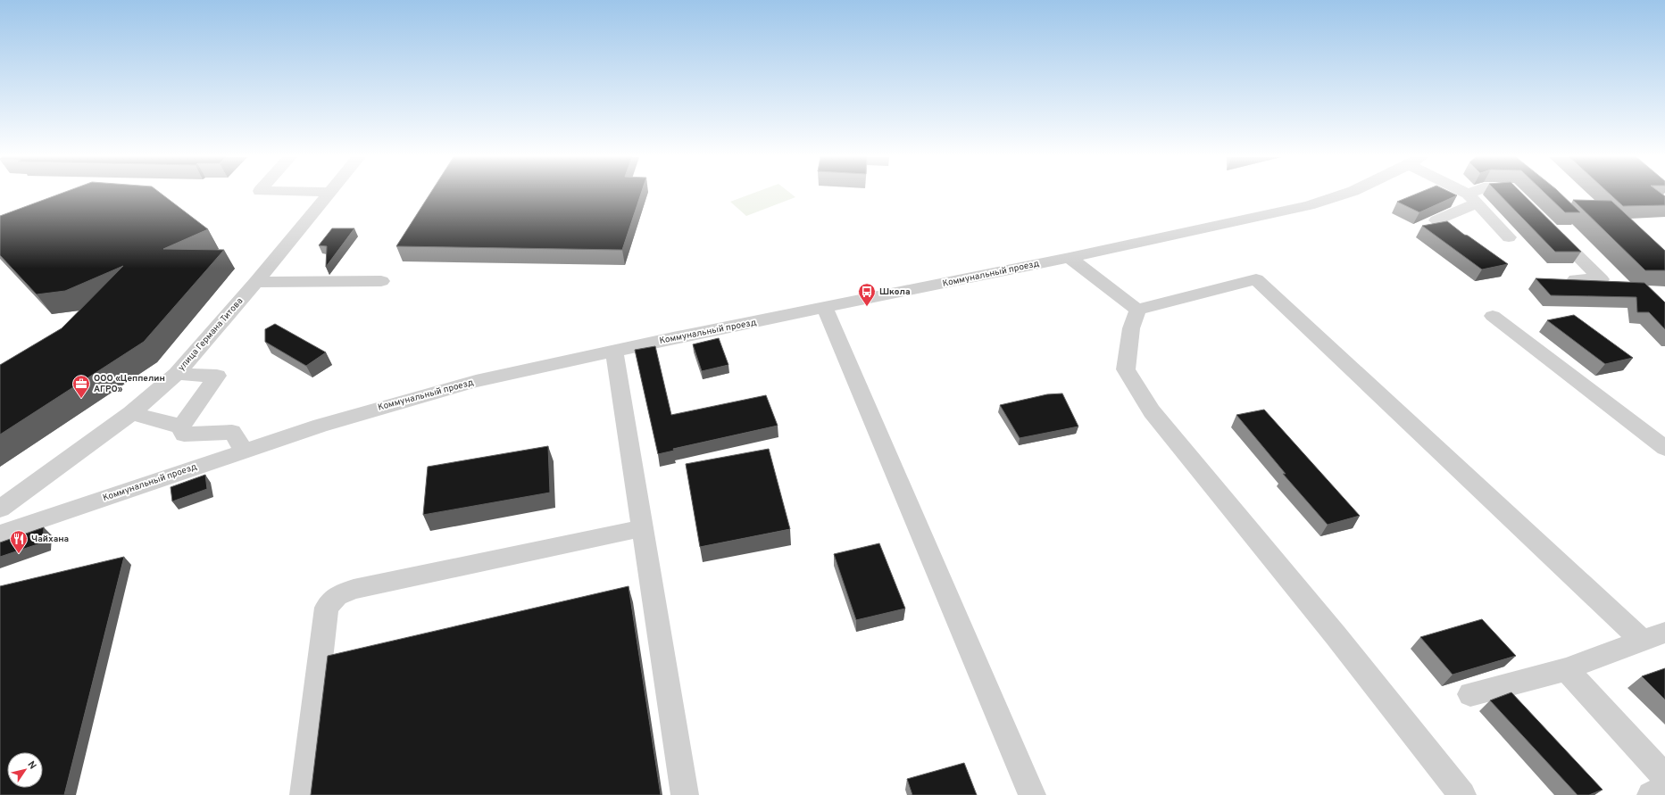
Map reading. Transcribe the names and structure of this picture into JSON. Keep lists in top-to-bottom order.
{
  "streets": {
    "street": ["Коммунальный проезд", "улица Германа Титова"]
  },
  "places": {
    "bus stop": ["Школа"],
    "office": ["ООО «Цеппелин АГРО»"],
    "restaurant": ["Чайхана"]
  },
  "north": "top right"
}
